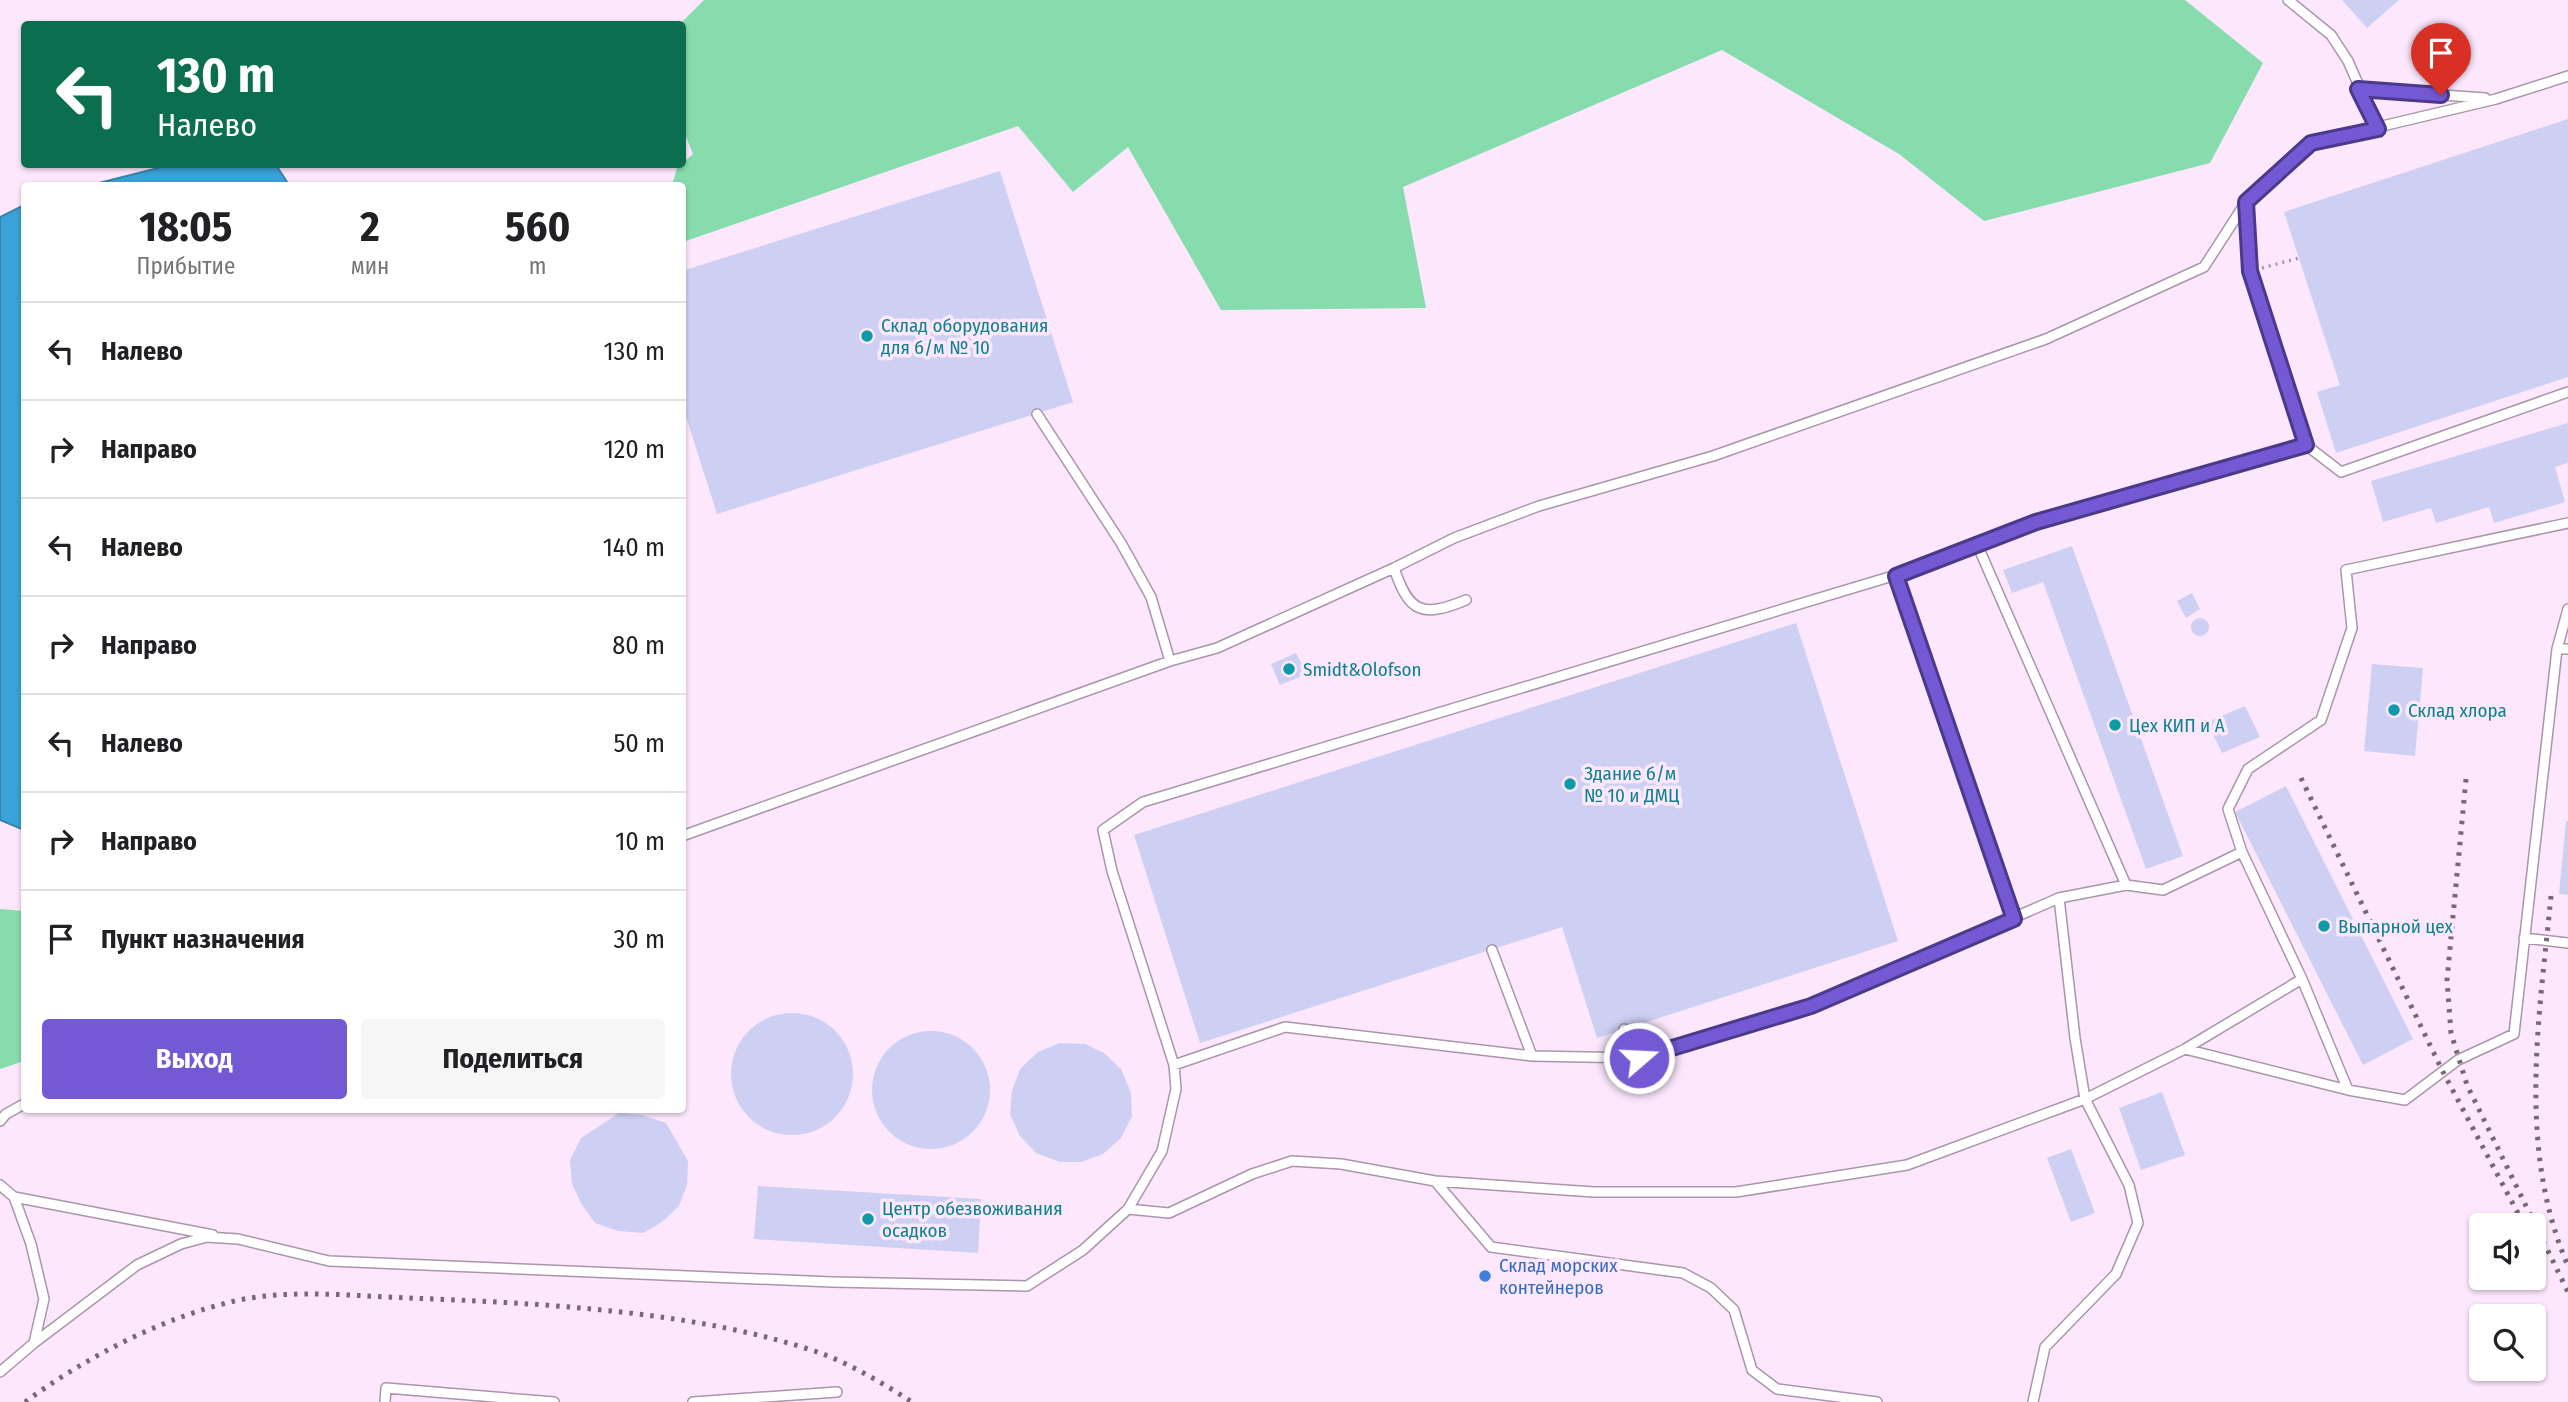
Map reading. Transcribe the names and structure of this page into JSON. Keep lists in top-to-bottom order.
{
  "places": [
    "Склад оборудования для б/м № 10",
    "Smidt&Olofson",
    "Склад хлора",
    "Цех КИП и А",
    "Здание б/м № 10 и ДМЦ",
    "Выпарной цех",
    "Центр обезвоживания осадков",
    "Склад морских контейнеров"
  ],
  "page": {
    "turn": ["130 m", "Налево"],
    "eta": [
      "18:05",
      "Прибытие",
      "2",
      "мин",
      "560",
      "m"
    ],
    "list": [
      {
        "name": "Налево",
        "value": "130 m"
      },
      {
        "name": "Направо",
        "value": "120 m"
      },
      {
        "name": "Налево",
        "value": "140 m"
      },
      {
        "name": "Направо",
        "value": "80 m"
      },
      {
        "name": "Налево",
        "value": "50 m"
      },
      {
        "name": "Направо",
        "value": "10 m"
      },
      {
        "name": "Пункт назначения",
        "value": "30 m"
      }
    ],
    "buttons": ["Выход", "Поделиться"]
  }
}
